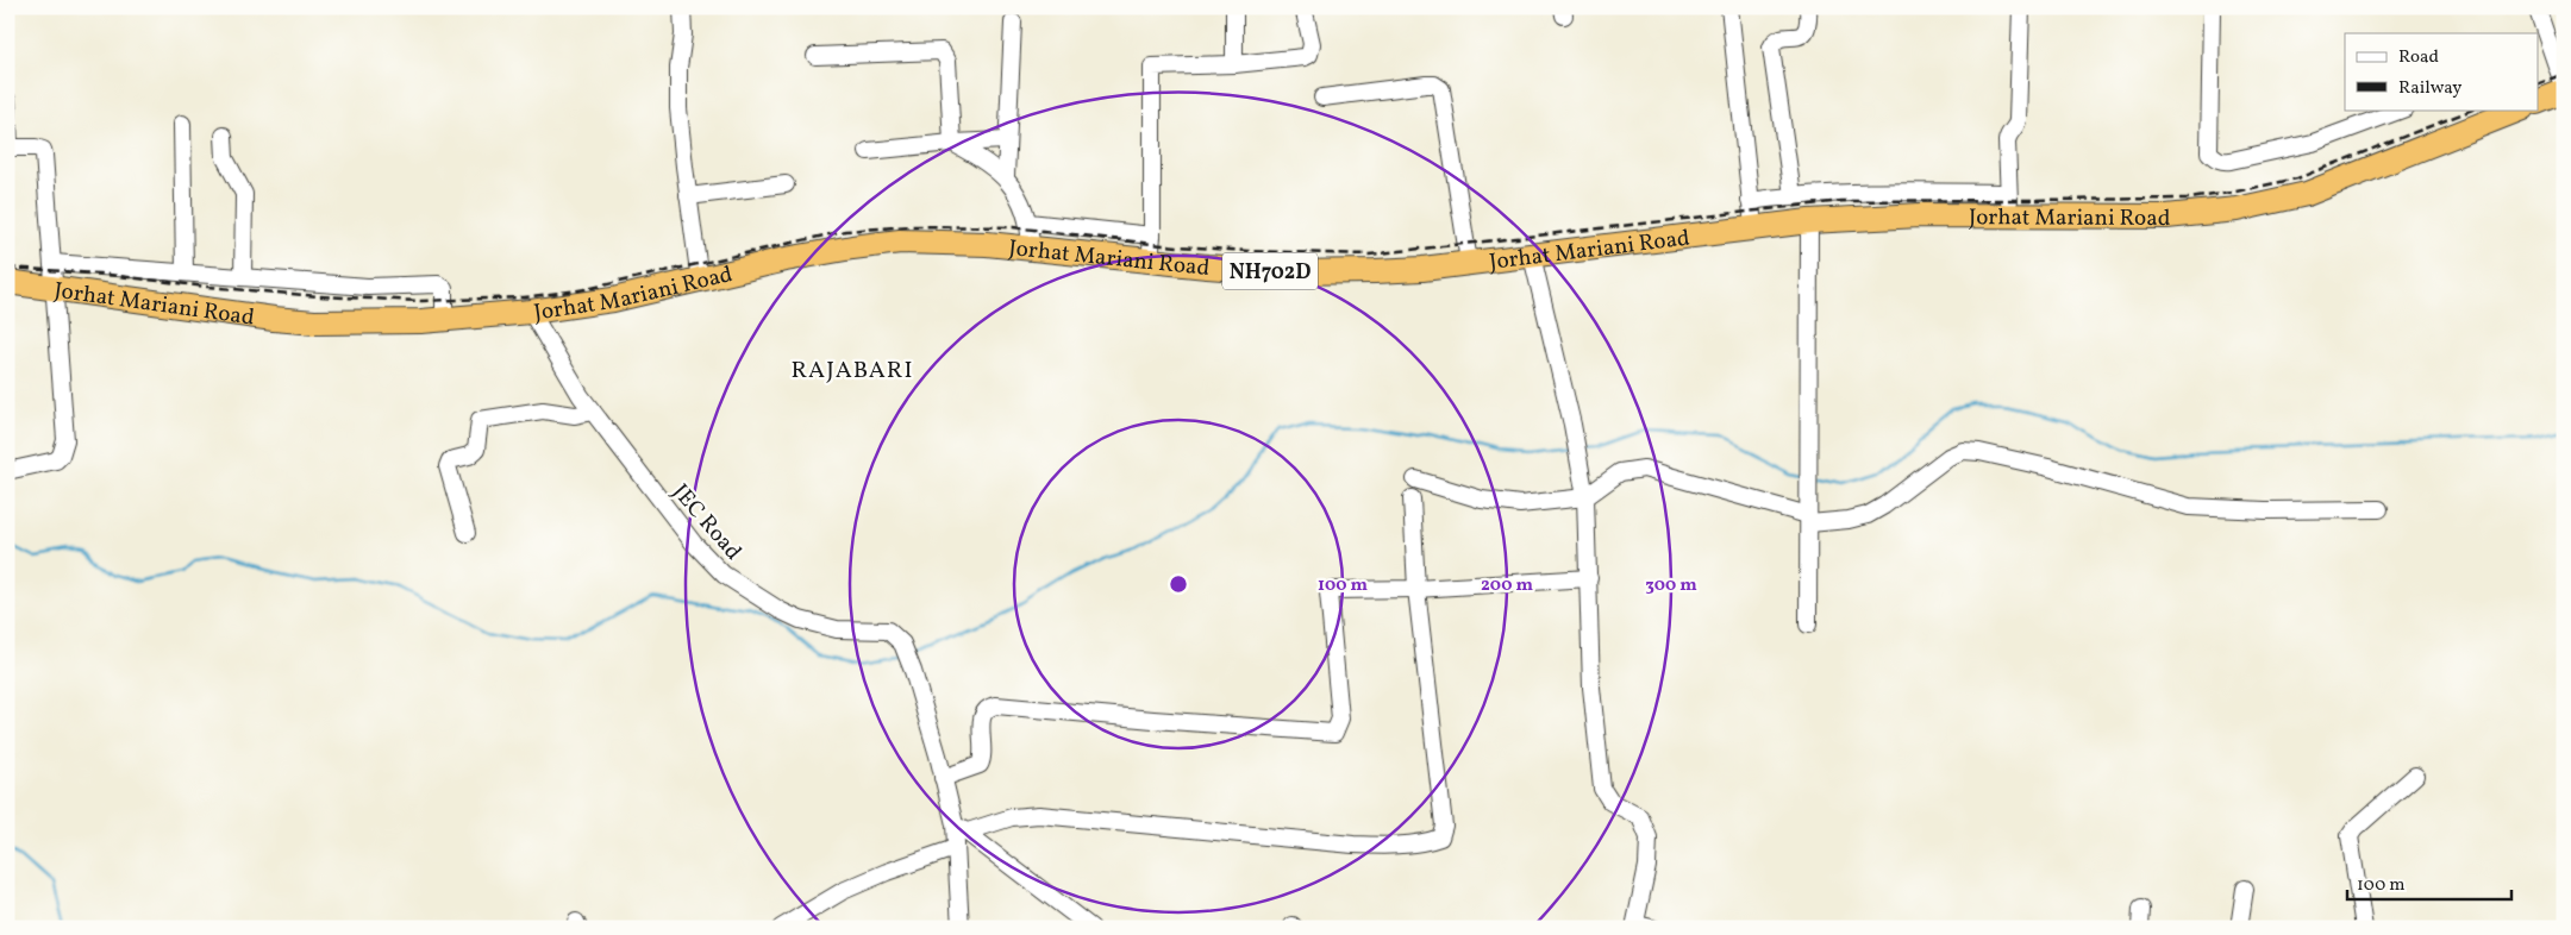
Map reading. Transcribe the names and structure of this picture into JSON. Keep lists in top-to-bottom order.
{
  "streets": {
    "highway": ["Jorhat Mariani Road", "NH702D"],
    "street": ["JEC Road"]
  },
  "crossings": [
    ["Jorhat Mariani Road", "JEC Road"]
  ],
  "districts": ["RAJABARI"],
  "legend": ["Road", "Railway"],
  "scale_bar": "100 m",
  "rings": ["100 m", "200 m", "300 m"]
}
